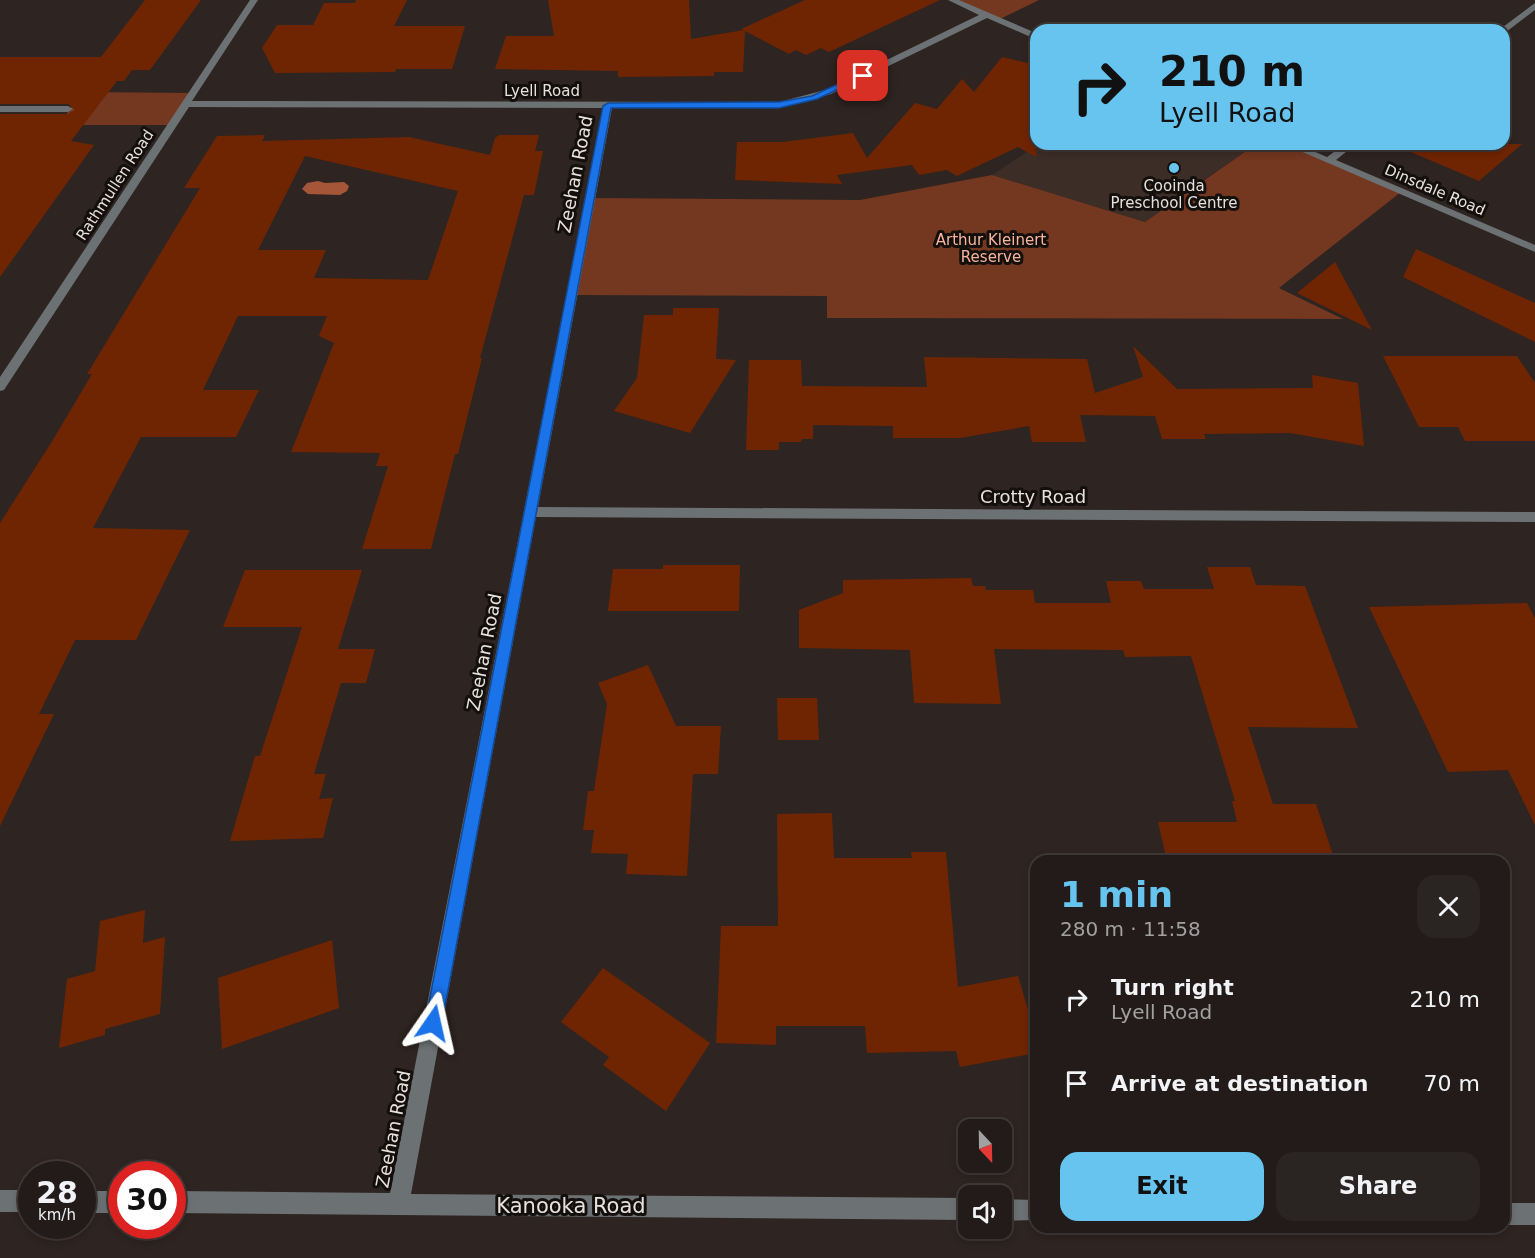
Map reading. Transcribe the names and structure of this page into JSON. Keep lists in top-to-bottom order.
{
  "streets": {
    "street": [
      "Lyell Road",
      "Zeehan Road",
      "Rathmullen Road",
      "Dinsdale Road",
      "Crotty Road",
      "Kanooka Road"
    ]
  },
  "crossings": [
    ["Lyell Road", "Zeehan Road"],
    ["Lyell Road", "Rathmullen Road"],
    ["Zeehan Road", "Crotty Road"],
    ["Zeehan Road", "Kanooka Road"]
  ],
  "parks": ["Arthur Kleinert Reserve"],
  "places": ["Cooinda Preschool Centre"],
  "north": "bottom",
  "page": {
    "turn": ["210 m", "Lyell Road"],
    "heading": ["1 min", "280 m · 11:58"],
    "list": [
      {
        "name": "Turn right",
        "note": "Lyell Road",
        "value": "210 m"
      },
      {
        "name": "Arrive at destination",
        "value": "70 m"
      }
    ],
    "buttons": ["Exit", "Share"],
    "speed": "28 km/h",
    "limit": "30"
  }
}
